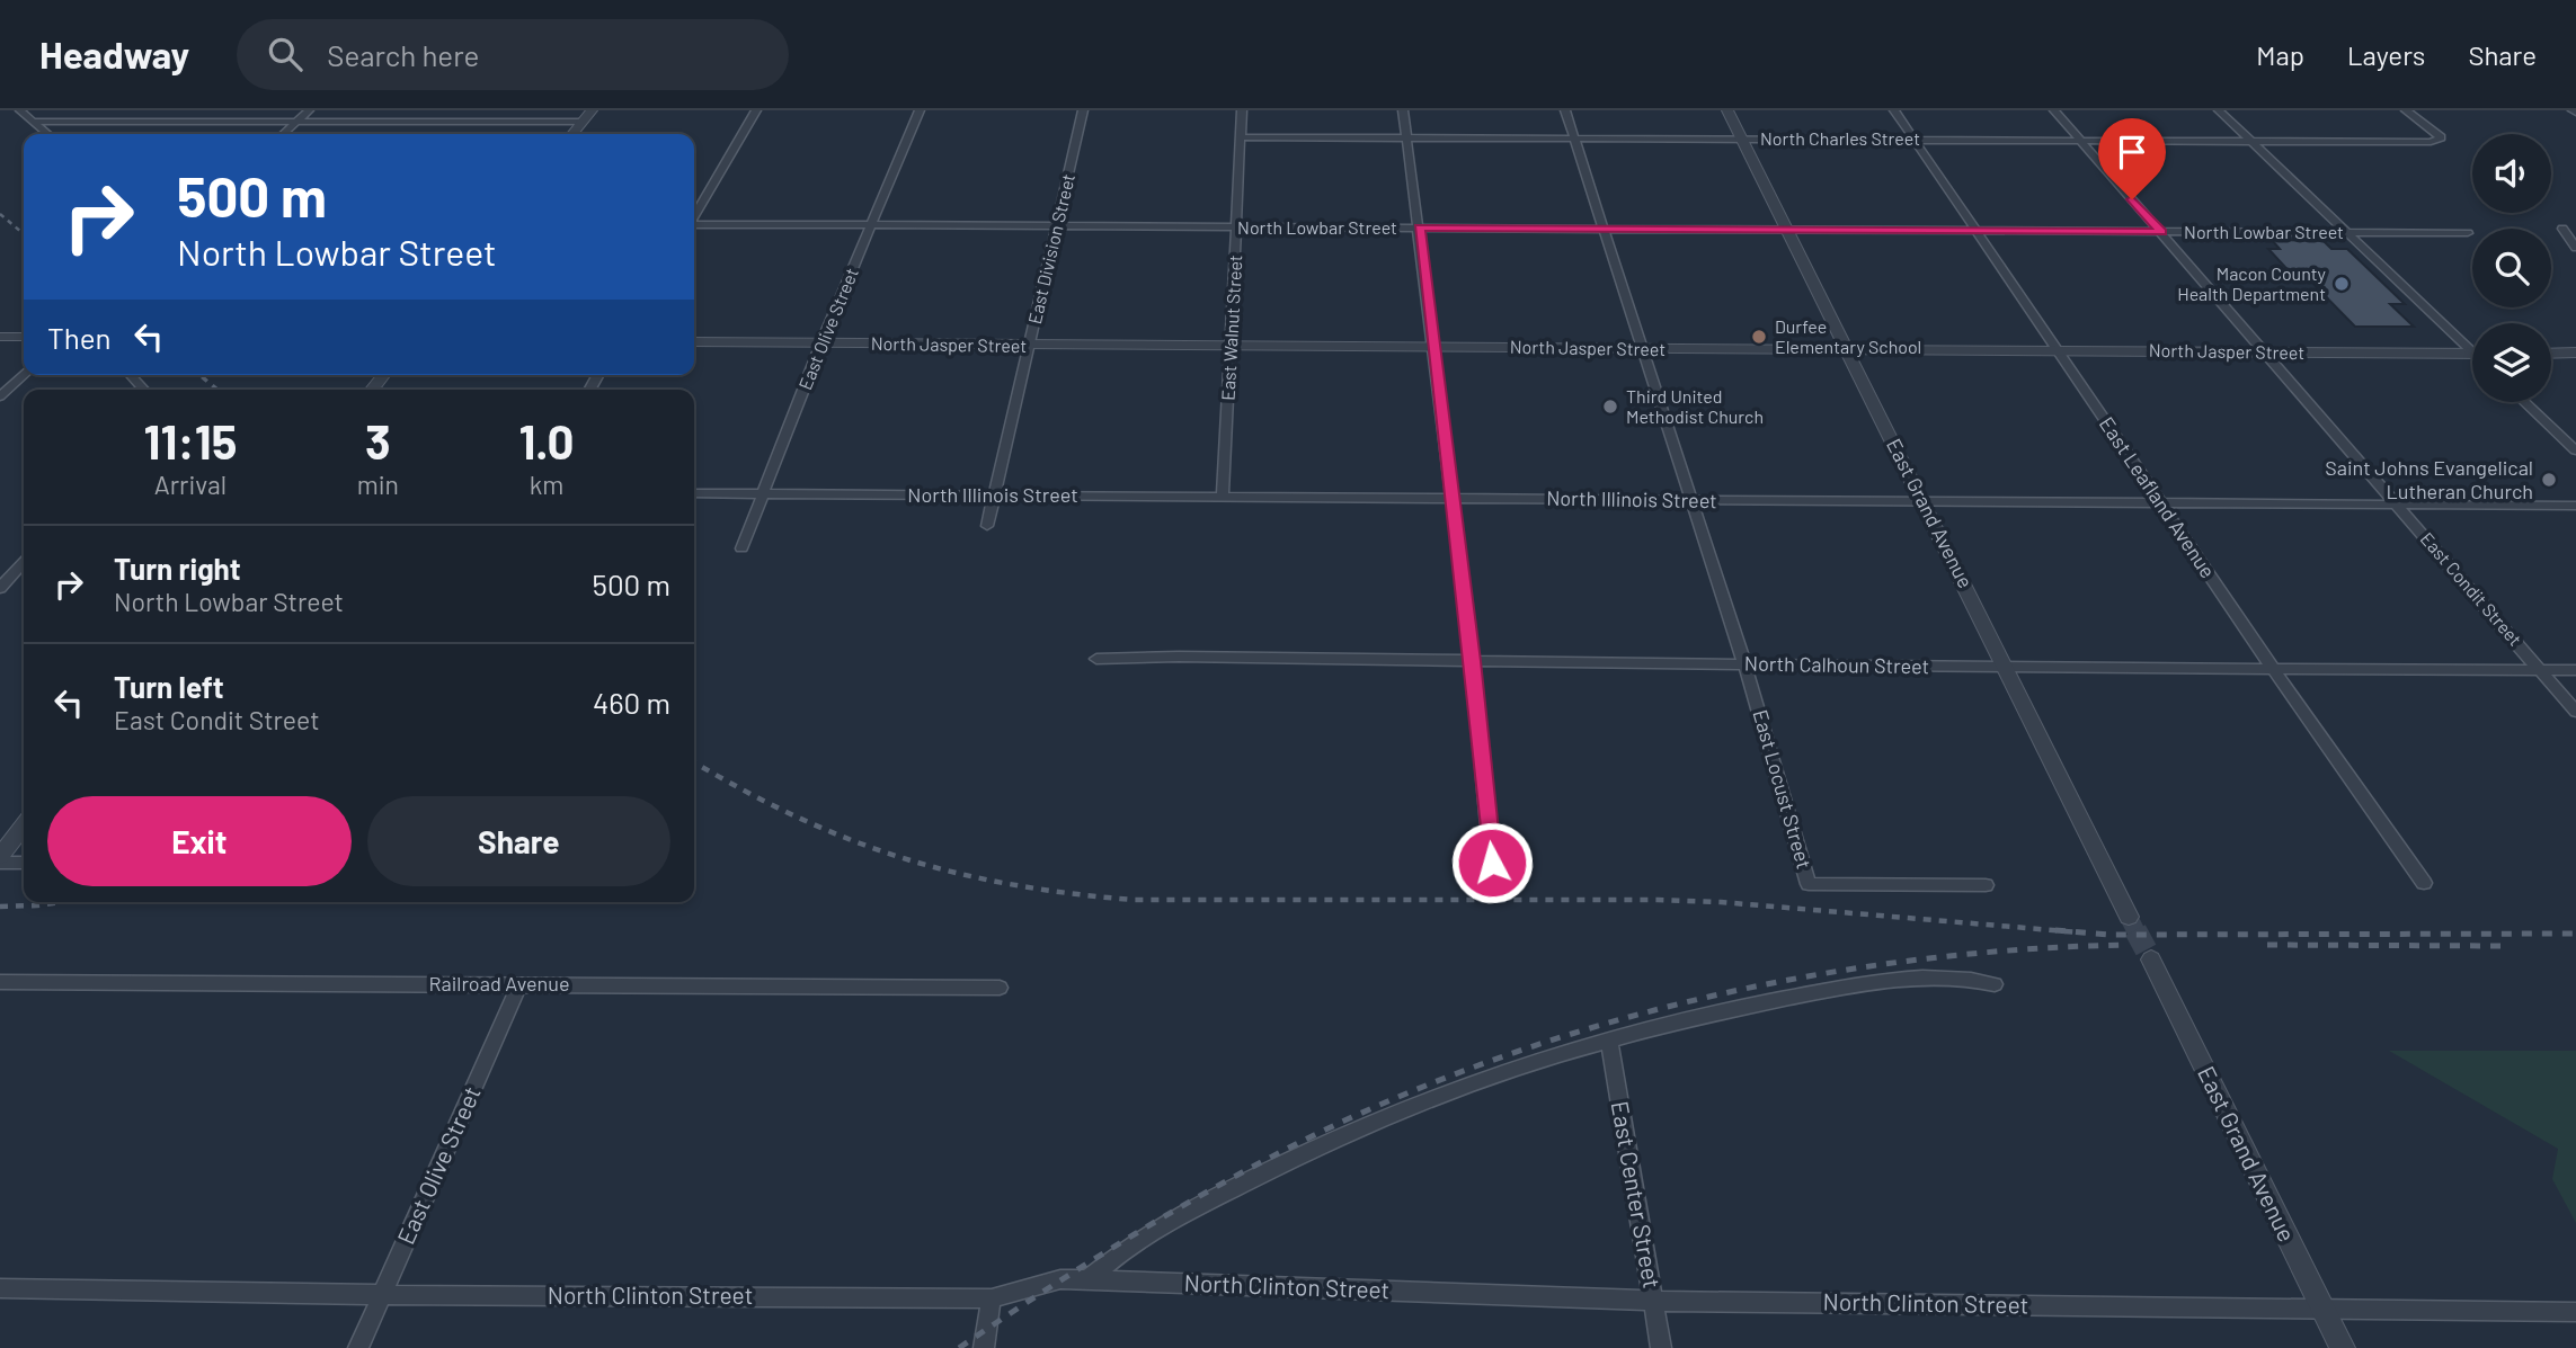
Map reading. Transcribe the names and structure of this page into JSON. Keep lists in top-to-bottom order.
{
  "streets": {
    "street": [
      "North Charles Street",
      "North Lowbar Street",
      "East Division Street",
      "East Walnut Street",
      "East Olive Street",
      "North Jasper Street",
      "North Illinois Street",
      "East Leafland Avenue",
      "East Grand Avenue",
      "East Condit Street",
      "North Calhoun Street",
      "East Locust Street",
      "Railroad Avenue",
      "East Center Street",
      "North Clinton Street"
    ]
  },
  "crossings": [
    ["North Charles Street", "East Walnut Street"],
    ["North Charles Street", "East Leafland Avenue"],
    ["North Charles Street", "East Grand Avenue"],
    ["North Charles Street", "East Condit Street"],
    ["North Charles Street", "East Locust Street"],
    ["North Lowbar Street", "East Division Street"],
    ["North Lowbar Street", "East Walnut Street"],
    ["North Lowbar Street", "East Olive Street"],
    ["North Lowbar Street", "East Leafland Avenue"],
    ["North Lowbar Street", "East Grand Avenue"],
    ["North Lowbar Street", "East Condit Street"],
    ["North Lowbar Street", "East Locust Street"],
    ["East Division Street", "North Jasper Street"],
    ["East Division Street", "North Illinois Street"],
    ["East Walnut Street", "North Jasper Street"],
    ["East Walnut Street", "North Illinois Street"],
    ["East Olive Street", "North Jasper Street"],
    ["East Olive Street", "North Illinois Street"],
    ["East Olive Street", "Railroad Avenue"],
    ["East Olive Street", "North Clinton Street"],
    ["North Jasper Street", "East Leafland Avenue"],
    ["North Jasper Street", "East Grand Avenue"],
    ["North Jasper Street", "East Condit Street"],
    ["North Jasper Street", "East Locust Street"],
    ["North Illinois Street", "East Leafland Avenue"],
    ["North Illinois Street", "East Grand Avenue"],
    ["North Illinois Street", "East Condit Street"],
    ["North Illinois Street", "East Locust Street"],
    ["East Leafland Avenue", "North Calhoun Street"],
    ["East Grand Avenue", "North Calhoun Street"],
    ["East Grand Avenue", "North Clinton Street"],
    ["East Condit Street", "North Calhoun Street"],
    ["North Calhoun Street", "East Locust Street"],
    ["East Center Street", "North Clinton Street"]
  ],
  "places": [
    "Macon County Health Department",
    "Durfee Elementary School",
    "Third United Methodist Church",
    "Saint Johns Evangelical Lutheran Church"
  ],
  "page": {
    "header": "Headway",
    "search": "Search here",
    "nav": ["Map", "Layers", "Share"],
    "turn": ["500 m", "North Lowbar Street"],
    "then": "Then",
    "eta": [
      "11:15",
      "Arrival",
      "3",
      "min",
      "1.0",
      "km"
    ],
    "list": [
      {
        "name": "Turn right",
        "note": "North Lowbar Street",
        "value": "500 m"
      },
      {
        "name": "Turn left",
        "note": "East Condit Street",
        "value": "460 m"
      }
    ],
    "buttons": ["Exit", "Share"]
  }
}
